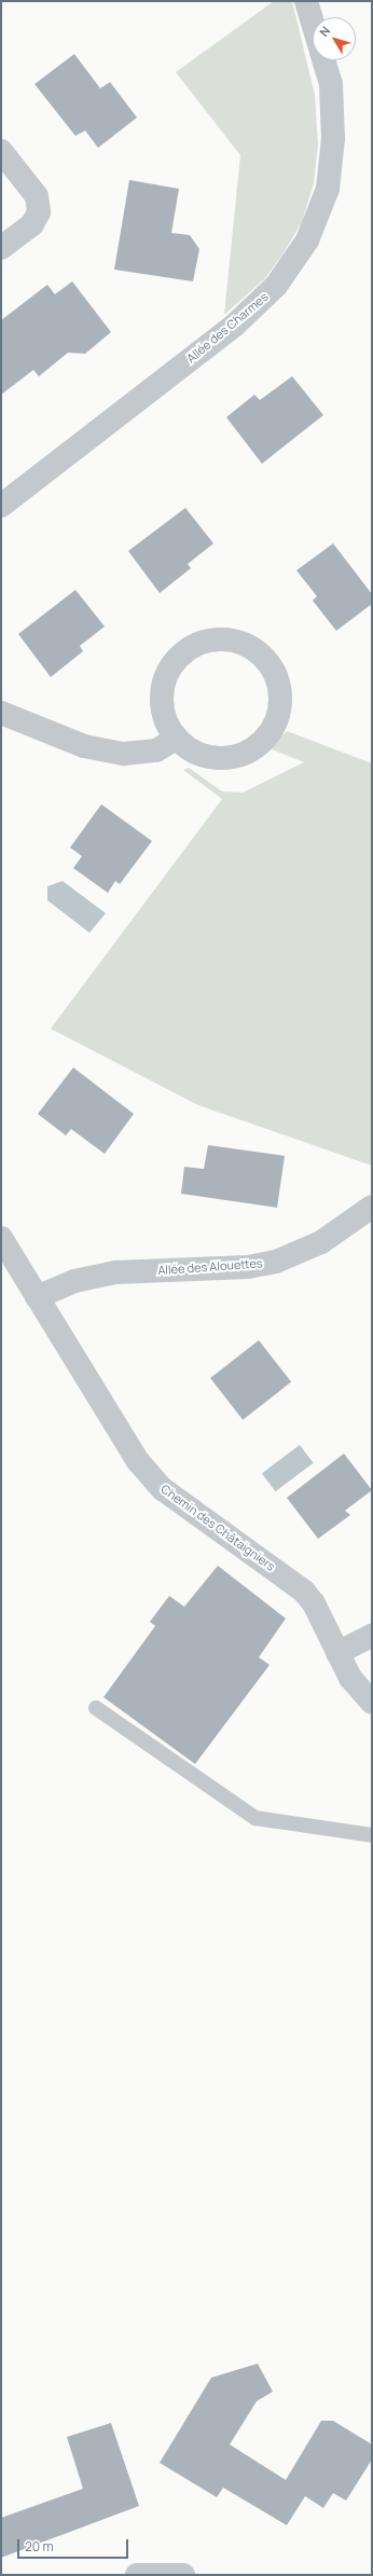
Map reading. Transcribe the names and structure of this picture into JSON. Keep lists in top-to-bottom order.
{
  "streets": {
    "street": ["Allée des Charmes", "Allée des Alouettes", "Chemin des Châtaigniers"]
  },
  "crossings": [
    ["Allée des Alouettes", "Chemin des Châtaigniers"]
  ],
  "scale_bar": "20 m",
  "north": "top left"
}
